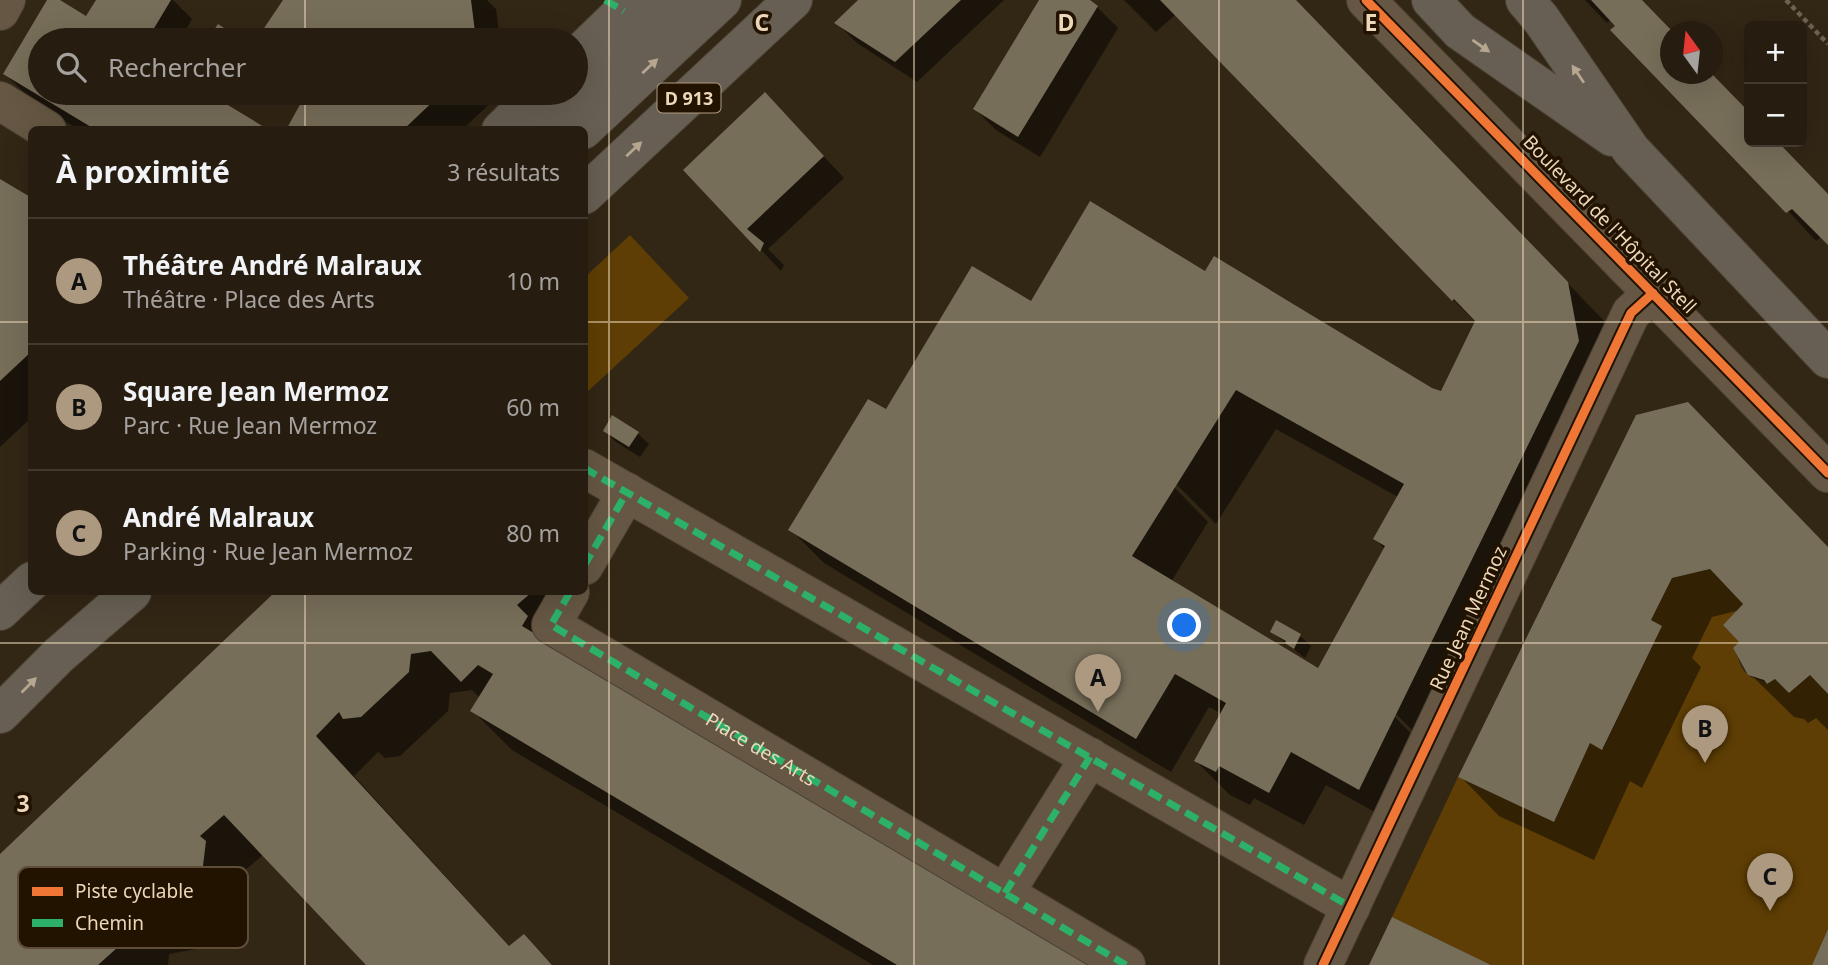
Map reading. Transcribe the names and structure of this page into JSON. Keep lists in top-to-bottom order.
{
  "streets": {
    "main road": ["D 913"],
    "street": ["Boulevard de l'Hôpital Stell", "Rue Jean Mermoz", "Place des Arts"]
  },
  "crossings": [
    ["Boulevard de l'Hôpital Stell", "Rue Jean Mermoz"]
  ],
  "legend": ["Piste cyclable", "Chemin"],
  "north": "top",
  "page": {
    "map_buttons": ["+", "−"],
    "search": "Rechercher",
    "heading": ["À proximité", "3 résultats"],
    "list": [
      {
        "mark": "A",
        "name": "Théâtre André Malraux",
        "note": "Théâtre · Place des Arts",
        "value": "10 m"
      },
      {
        "mark": "B",
        "name": "Square Jean Mermoz",
        "note": "Parc · Rue Jean Mermoz",
        "value": "60 m"
      },
      {
        "mark": "C",
        "name": "André Malraux",
        "note": "Parking · Rue Jean Mermoz",
        "value": "80 m"
      }
    ],
    "pins": ["A", "B", "C"]
  },
  "grid": {
    "columns": ["C", "D", "E"],
    "rows": ["3"]
  }
}
